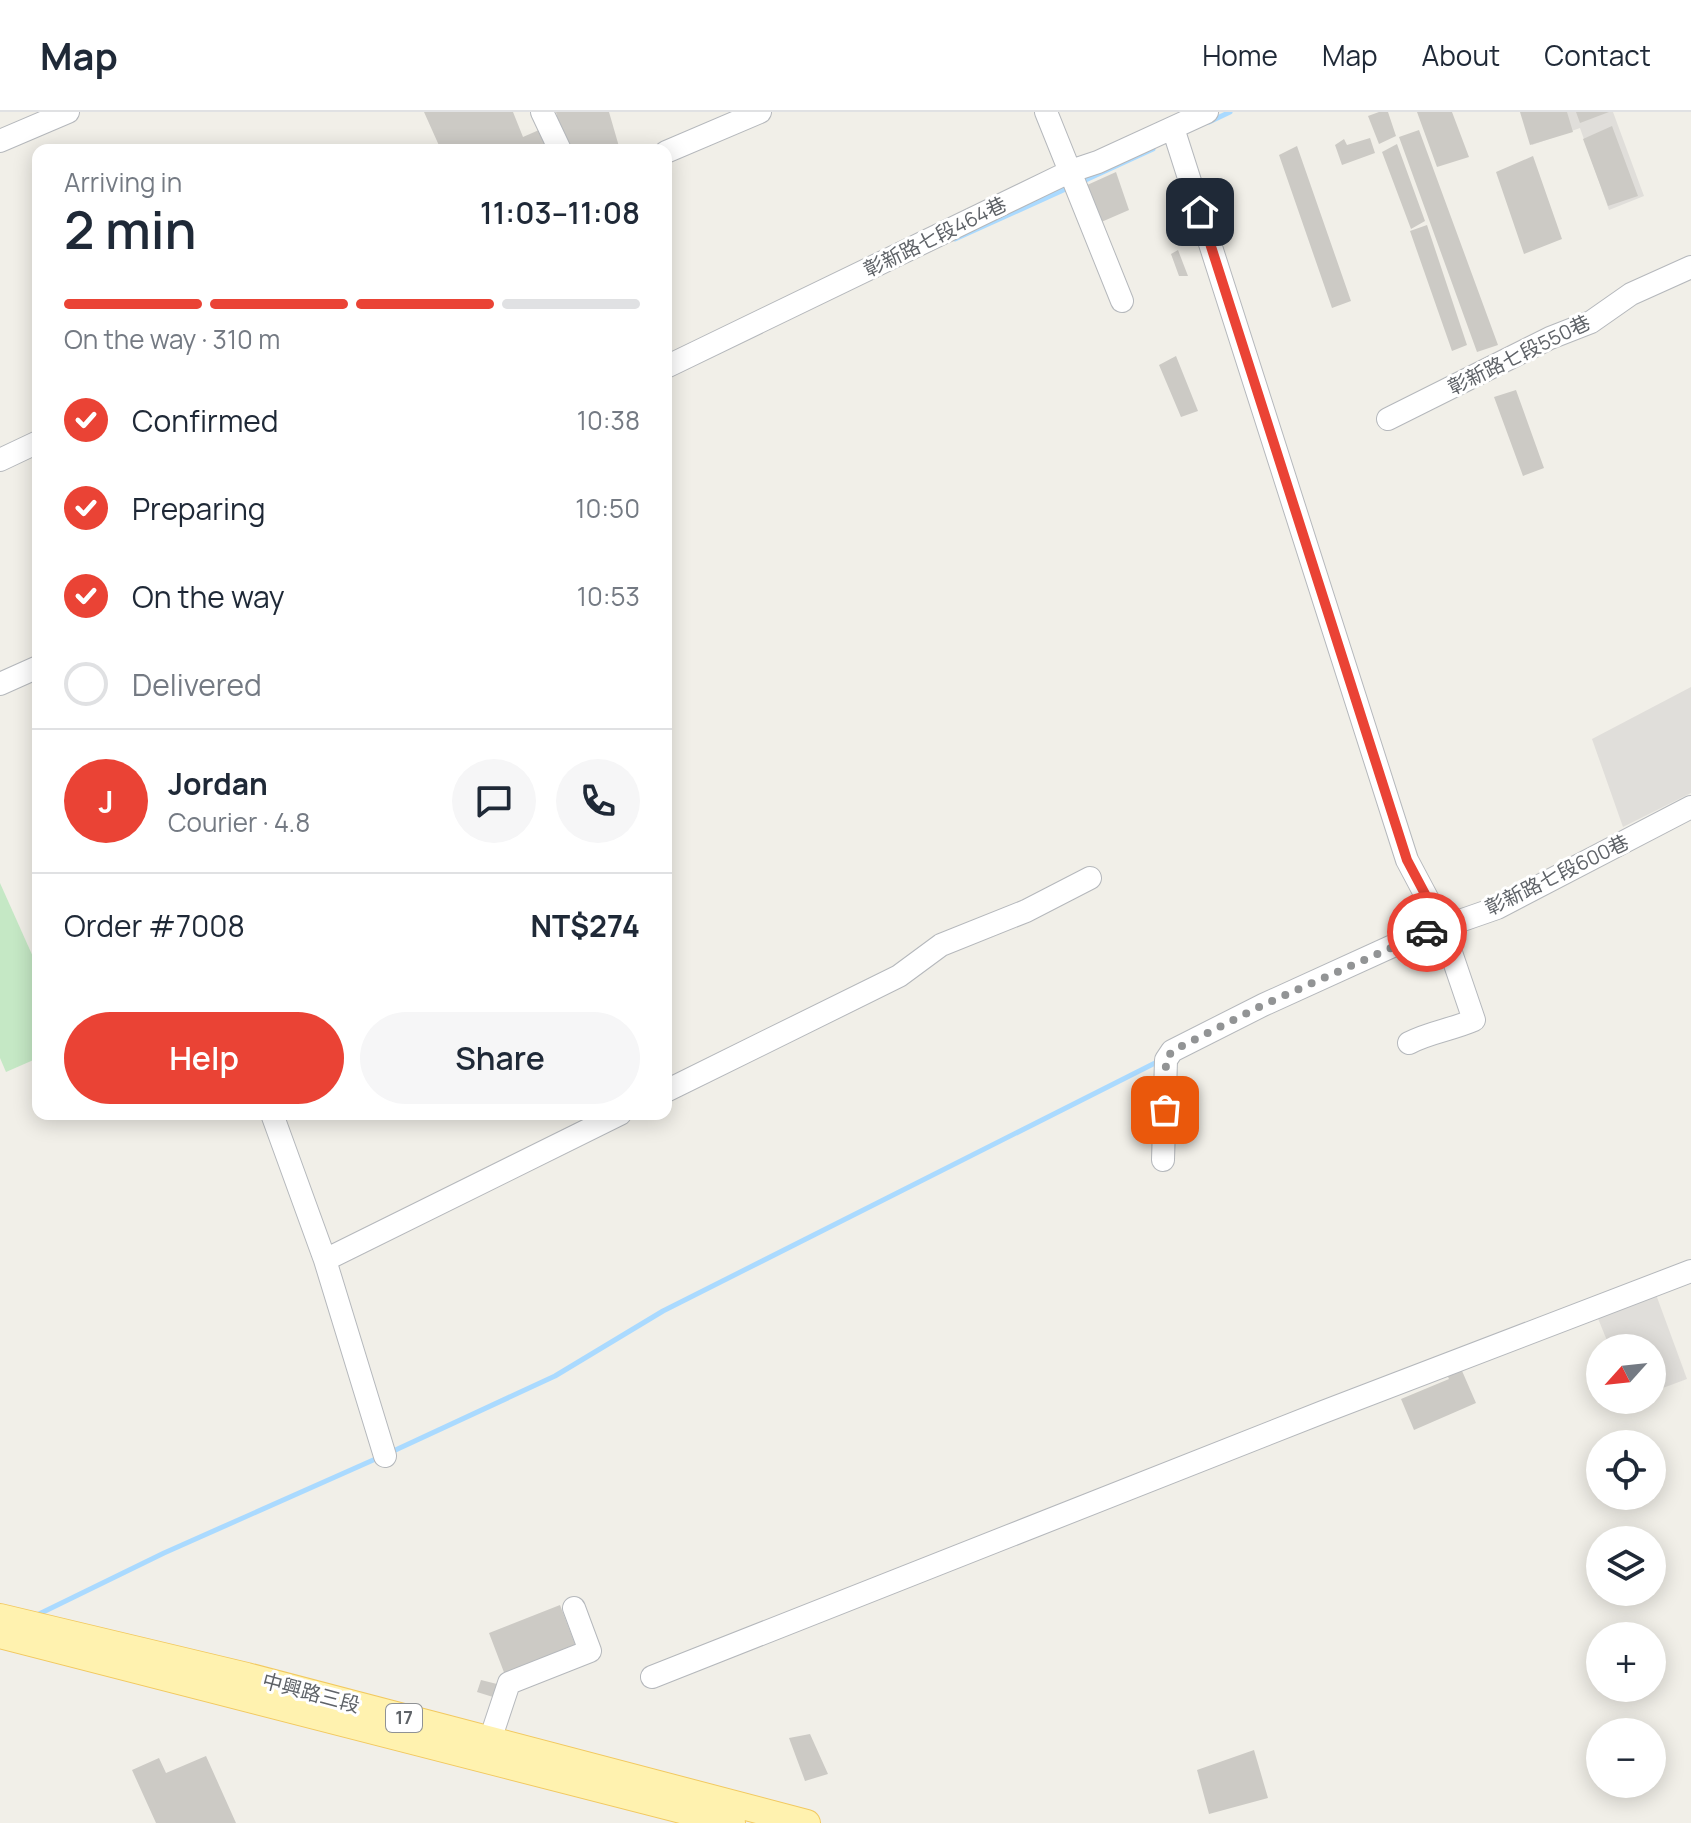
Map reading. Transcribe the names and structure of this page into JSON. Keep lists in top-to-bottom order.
{
  "streets": {
    "main road": ["中興路三段", "17"],
    "street": ["彰新路七段464巷", "彰新路七段550巷", "彰新路七段600巷"]
  },
  "north": "bottom left",
  "page": {
    "header": "Map",
    "nav": [
      "Home",
      "Map",
      "About",
      "Contact"
    ],
    "heading": ["2 min", "Arriving in", "11:03–11:08"],
    "panel": [
      "Jordan",
      "Courier · 4.8",
      "Order #7008",
      "NT$274"
    ],
    "bar": "On the way · 310 m",
    "list": [
      ["Confirmed", "10:38"],
      ["Preparing", "10:50"],
      ["On the way", "10:53"],
      "Delivered"
    ],
    "round": "J",
    "buttons": ["Help", "Share"],
    "map_buttons": ["+", "−"]
  }
}
